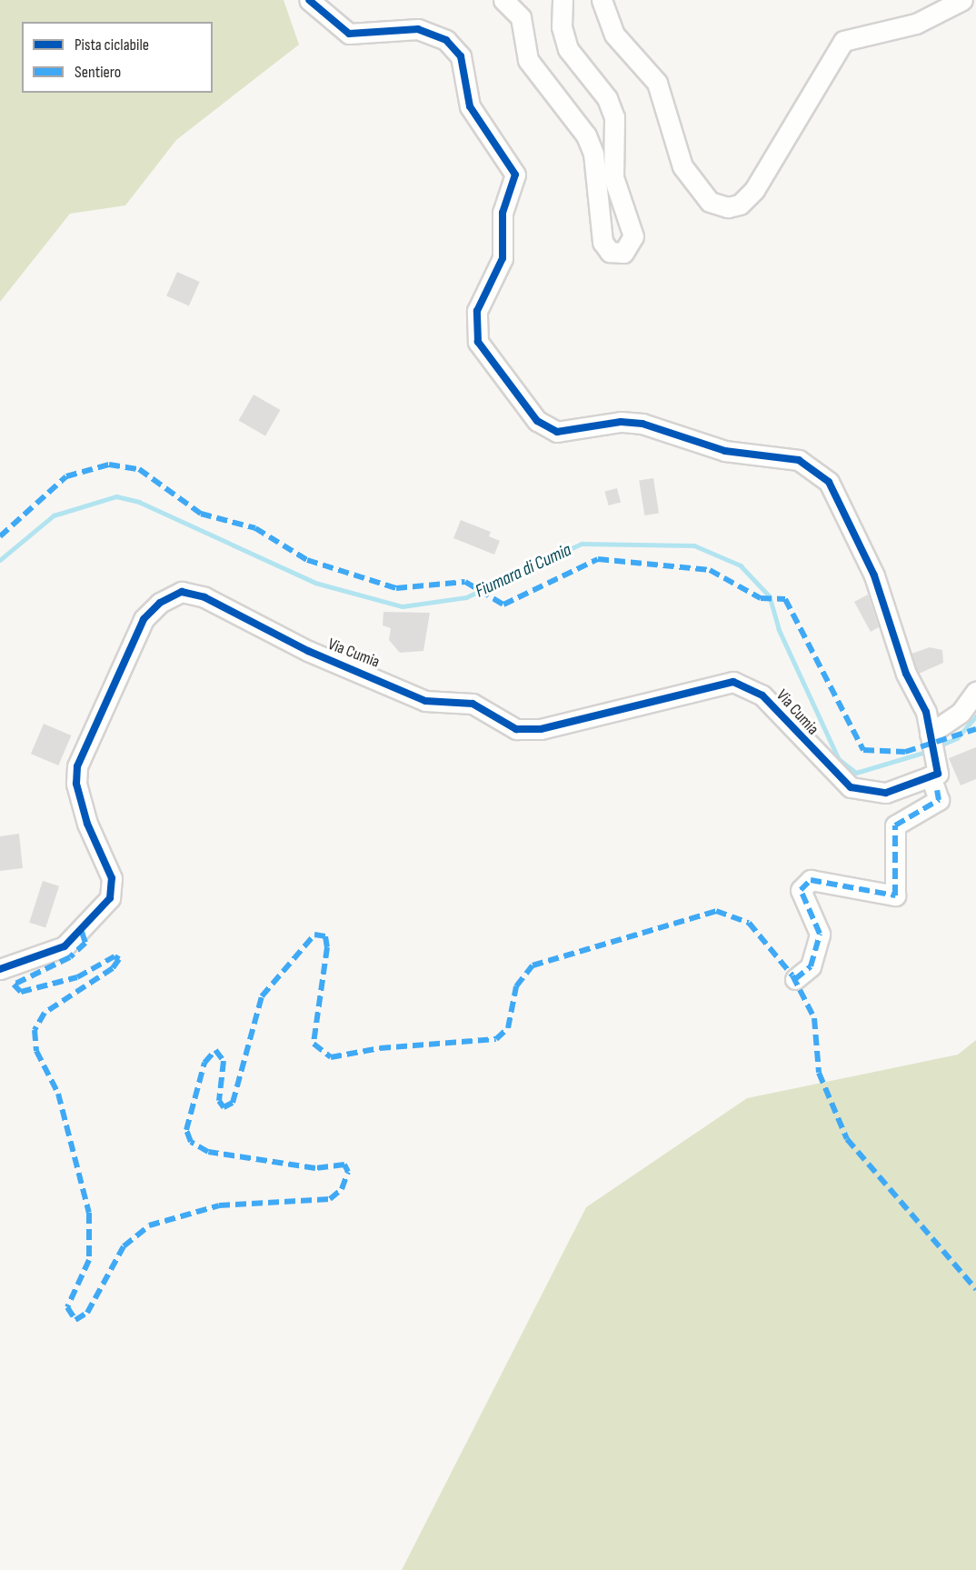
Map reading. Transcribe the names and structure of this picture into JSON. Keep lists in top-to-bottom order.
{
  "streets": {
    "street": ["Via Cumia"]
  },
  "water": ["Fiumara di Cumia"],
  "legend": ["Pista ciclabile", "Sentiero"]
}
